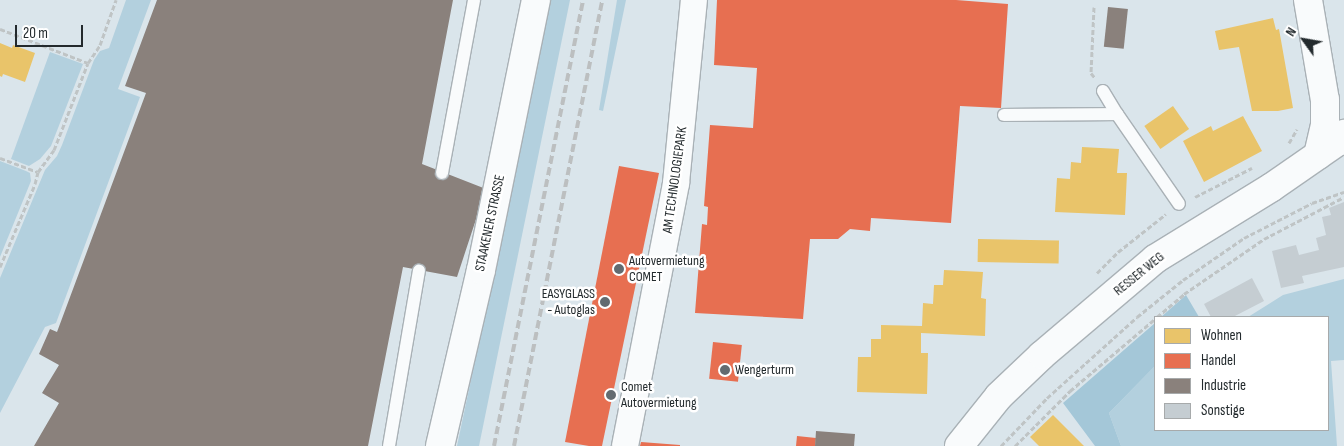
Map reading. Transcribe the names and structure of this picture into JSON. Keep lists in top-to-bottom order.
{
  "streets": {
    "main road": ["STAAKENER STRASSE", "RESSER WEG"],
    "street": ["AM TECHNOLOGIEPARK"]
  },
  "places": [
    "Autovermietung COMET",
    "EASYGLASS - Autoglas",
    "Wengerturm",
    "Comet Autovermietung"
  ],
  "legend": [
    "Wohnen",
    "Handel",
    "Industrie",
    "Sonstige"
  ],
  "scale_bar": "20 m",
  "north": "top left"
}
